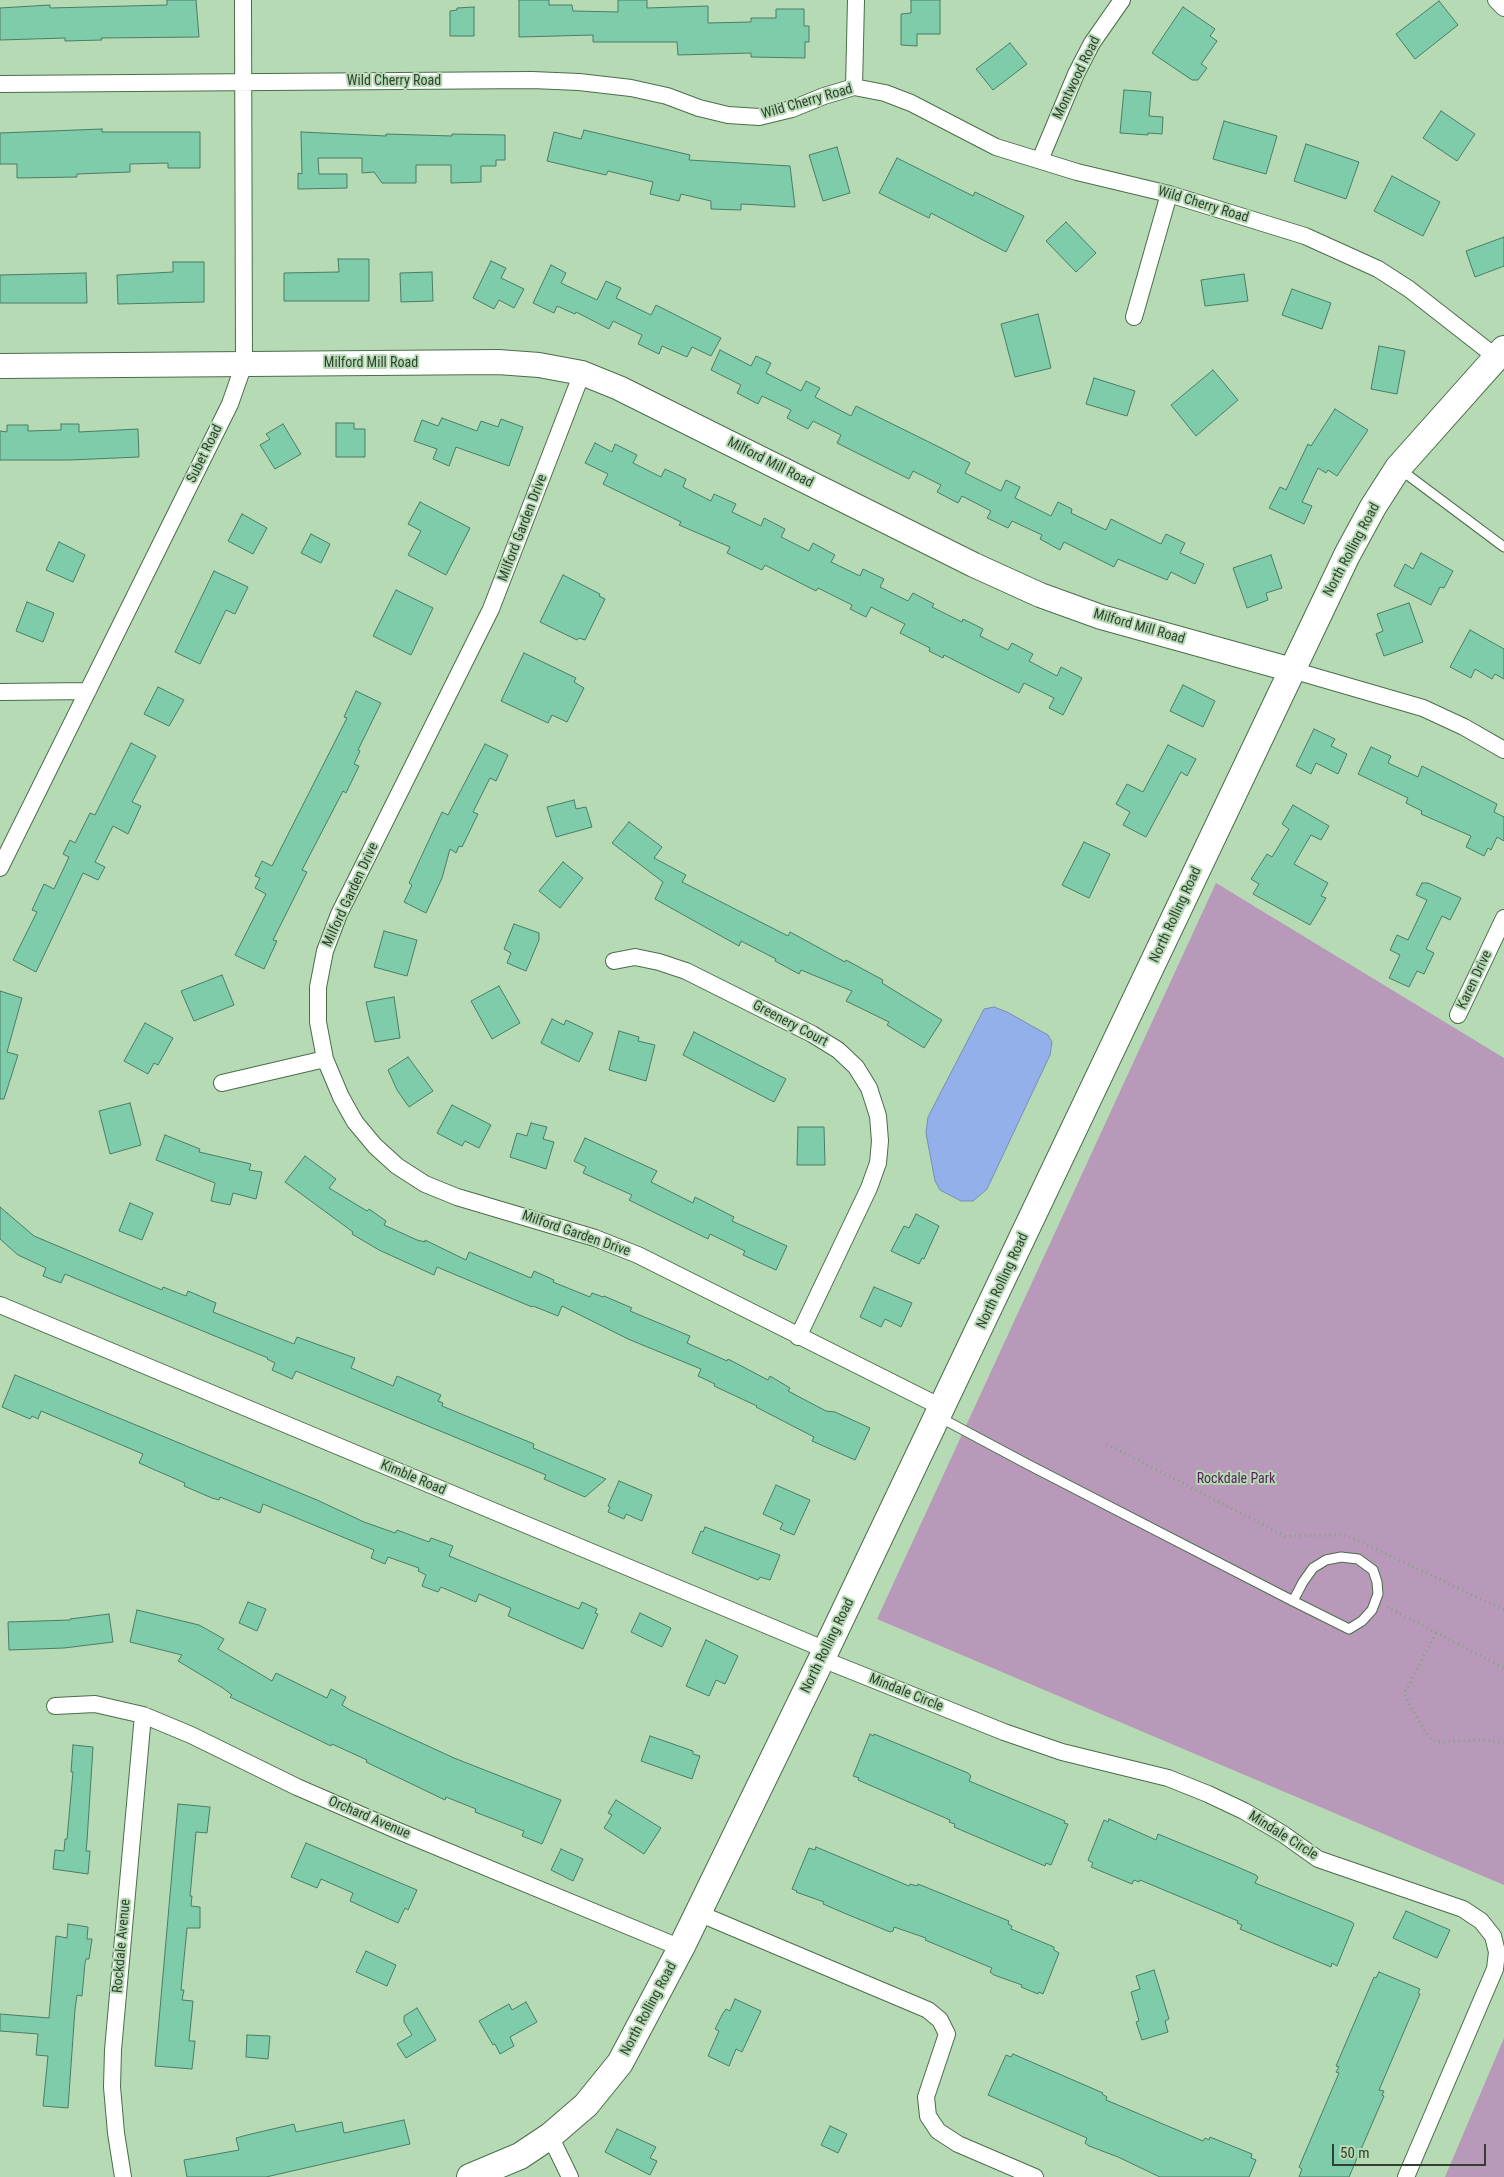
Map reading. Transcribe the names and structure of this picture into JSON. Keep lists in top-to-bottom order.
{
  "streets": {
    "main road": ["Milford Mill Road", "North Rolling Road"],
    "street": [
      "Montwood Road",
      "Wild Cherry Road",
      "Subet Road",
      "Milford Garden Drive",
      "Karen Drive",
      "Greenery Court",
      "Kimble Road",
      "Mindale Circle",
      "Orchard Avenue",
      "Rockdale Avenue"
    ]
  },
  "crossings": [
    ["Montwood Road", "Wild Cherry Road"],
    ["Wild Cherry Road", "Subet Road"],
    ["Wild Cherry Road", "North Rolling Road"],
    ["Milford Mill Road", "Subet Road"],
    ["Milford Mill Road", "Milford Garden Drive"],
    ["Milford Mill Road", "North Rolling Road"],
    ["Milford Garden Drive", "North Rolling Road"],
    ["Milford Garden Drive", "Greenery Court"],
    ["North Rolling Road", "Kimble Road"],
    ["North Rolling Road", "Mindale Circle"],
    ["North Rolling Road", "Orchard Avenue"],
    ["Kimble Road", "Mindale Circle"],
    ["Orchard Avenue", "Rockdale Avenue"]
  ],
  "parks": ["Rockdale Park"],
  "scale_bar": "50 m"
}
